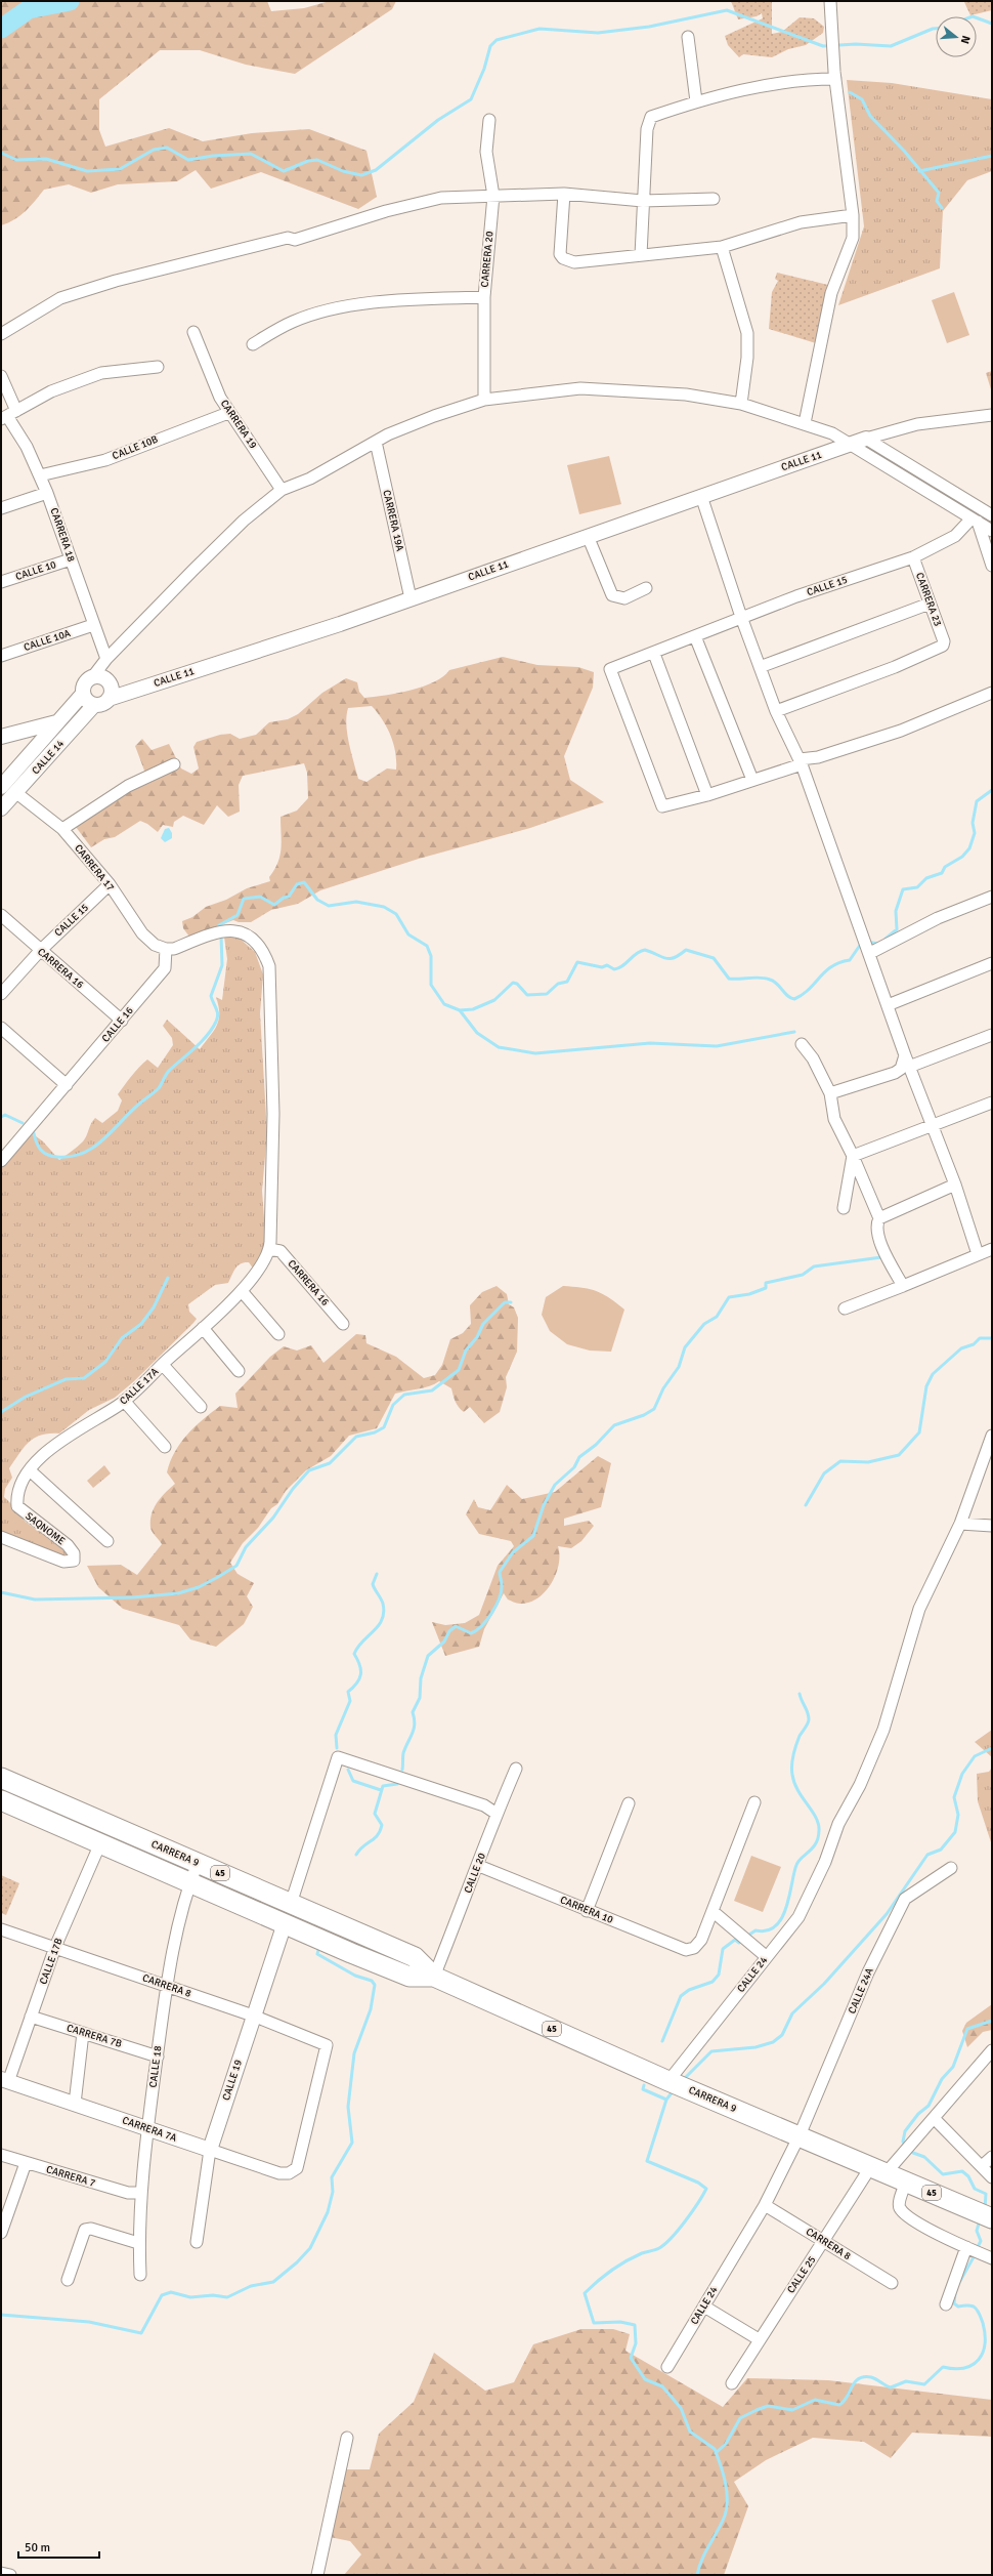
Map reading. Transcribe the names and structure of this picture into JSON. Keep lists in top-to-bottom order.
{
  "streets": {
    "highway": ["CARRERA 9", "45"],
    "street": [
      "CARRERA 20",
      "CARRERA 19",
      "CALLE 10B",
      "CALLE 11",
      "CARRERA 19A",
      "CARRERA 18",
      "CALLE 10",
      "CALLE 15",
      "CARRERA 23",
      "CALLE 10A",
      "CALLE 14",
      "CARRERA 17",
      "CARRERA 16",
      "CALLE 16",
      "CALLE 17A",
      "SAQNOME",
      "CALLE 20",
      "CARRERA 10",
      "CALLE 17B",
      "CALLE 24",
      "CARRERA 8",
      "CALLE 24A",
      "CARRERA 7B",
      "CALLE 18",
      "CALLE 19",
      "CARRERA 7A",
      "CARRERA 7",
      "CALLE 25"
    ]
  },
  "crossings": [
    ["CARRERA 19", "CALLE 10B"],
    ["CALLE 10B", "CARRERA 18"],
    ["CALLE 11", "CARRERA 19A"],
    ["CALLE 11", "CALLE 14"],
    ["CARRERA 18", "CALLE 10"],
    ["CARRERA 18", "CALLE 10A"],
    ["CALLE 15", "CARRERA 23"],
    ["CALLE 15", "CARRERA 17"],
    ["CALLE 15", "CARRERA 16"],
    ["CALLE 14", "CARRERA 17"],
    ["CARRERA 17", "CALLE 16"],
    ["CARRERA 16", "CALLE 16"],
    ["CARRERA 16", "CALLE 17A"],
    ["CALLE 17A", "SAQNOME"],
    ["CARRERA 9", "CALLE 20"],
    ["CARRERA 9", "CALLE 17B"],
    ["CARRERA 9", "CALLE 24"],
    ["CARRERA 9", "CALLE 24A"],
    ["CARRERA 9", "CALLE 18"],
    ["CARRERA 9", "CALLE 19"],
    ["CARRERA 9", "CALLE 25"],
    ["CALLE 20", "CARRERA 10"],
    ["CALLE 17B", "CARRERA 8"],
    ["CALLE 17B", "CARRERA 7B"],
    ["CALLE 17B", "CARRERA 7A"],
    ["CALLE 24", "CARRERA 8"],
    ["CALLE 24", "CALLE 24A"],
    ["CARRERA 8", "CALLE 18"],
    ["CARRERA 8", "CALLE 19"],
    ["CARRERA 8", "CARRERA 7A"],
    ["CARRERA 8", "CALLE 25"],
    ["CARRERA 7B", "CALLE 18"],
    ["CALLE 18", "CARRERA 7A"],
    ["CALLE 18", "CARRERA 7"],
    ["CALLE 19", "CARRERA 7A"]
  ],
  "scale_bar": "50 m",
  "north": "right"
}
